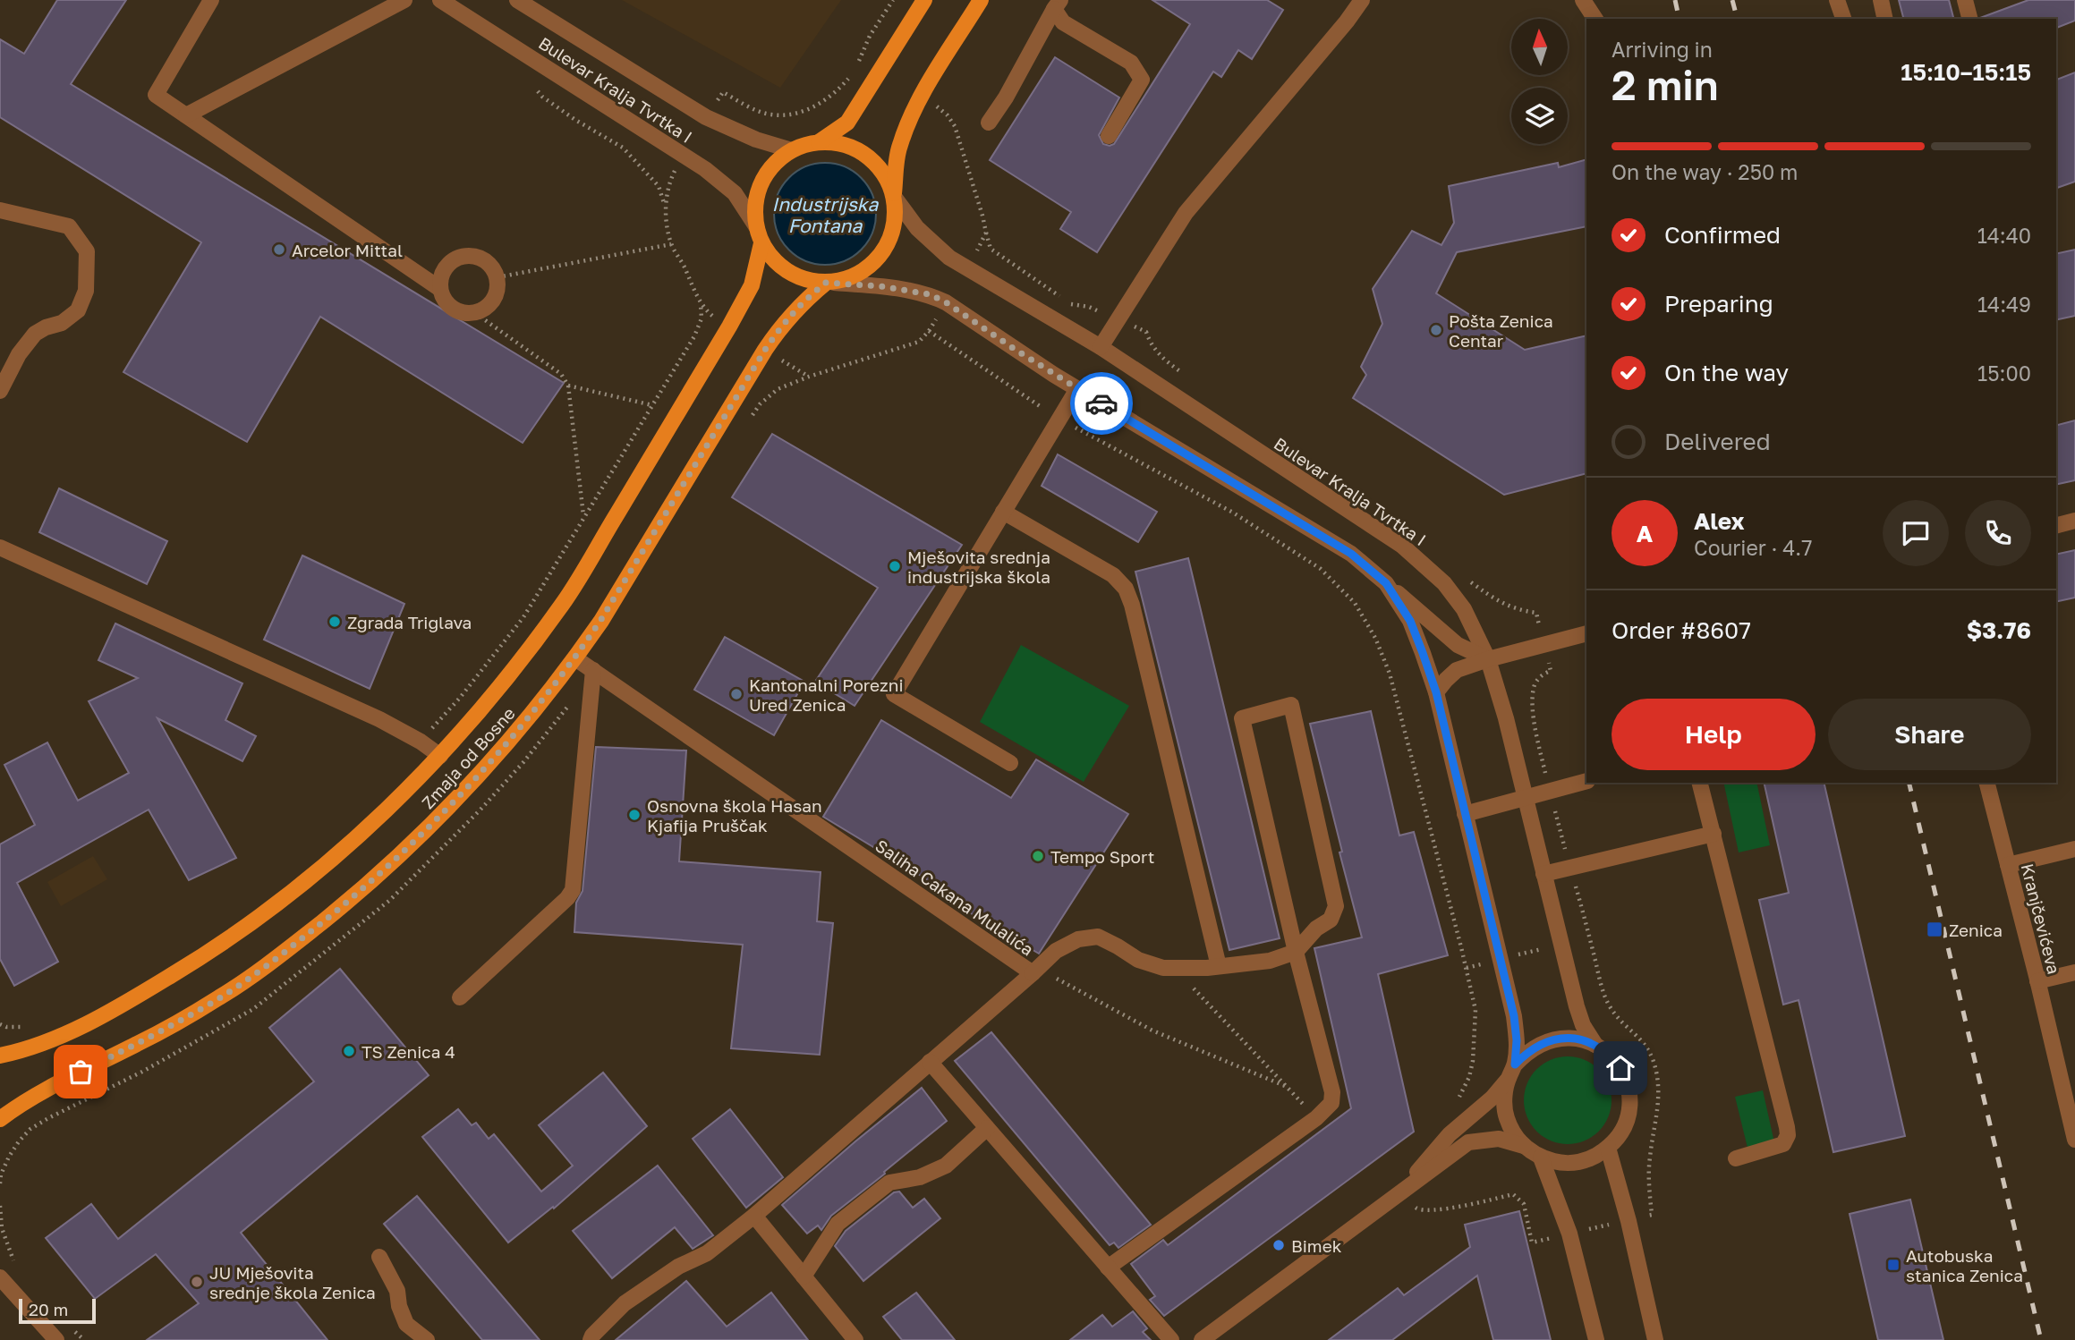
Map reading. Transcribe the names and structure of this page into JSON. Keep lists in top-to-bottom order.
{
  "streets": {
    "main road": ["Zmaja od Bosne"],
    "street": ["Bulevar Kralja Tvrtka I", "Saliha Cakana Mulalića", "Kranjčevićeva"]
  },
  "crossings": [
    ["Bulevar Kralja Tvrtka I", "Zmaja od Bosne"],
    ["Zmaja od Bosne", "Saliha Cakana Mulalića"]
  ],
  "water": ["Industrijska Fontana"],
  "places": {
    "other": [
      "Arcelor Mittal",
      "Pošta Zenica Centar",
      "Mješovita srednja industrijska škola",
      "Zgrada Triglava",
      "Kantonalni Porezni Ured Zenica",
      "Osnovna škola Hasan Kjafija Pruščak",
      "Tempo Sport",
      "TS Zenica 4",
      "Bimek",
      "JU Mješovita srednje škola Zenica"
    ],
    "transit": ["Zenica", "Autobuska stanica Zenica"]
  },
  "scale_bar": "20 m",
  "north": "top",
  "page": {
    "heading": ["2 min", "Arriving in", "15:10–15:15"],
    "panel": [
      "Alex",
      "Courier · 4.7",
      "Order #8607",
      "$3.76"
    ],
    "bar": "On the way · 250 m",
    "list": [
      ["Confirmed", "14:40"],
      ["Preparing", "14:49"],
      ["On the way", "15:00"],
      "Delivered"
    ],
    "round": "A",
    "buttons": ["Help", "Share"],
    "scale": "20 m"
  }
}
